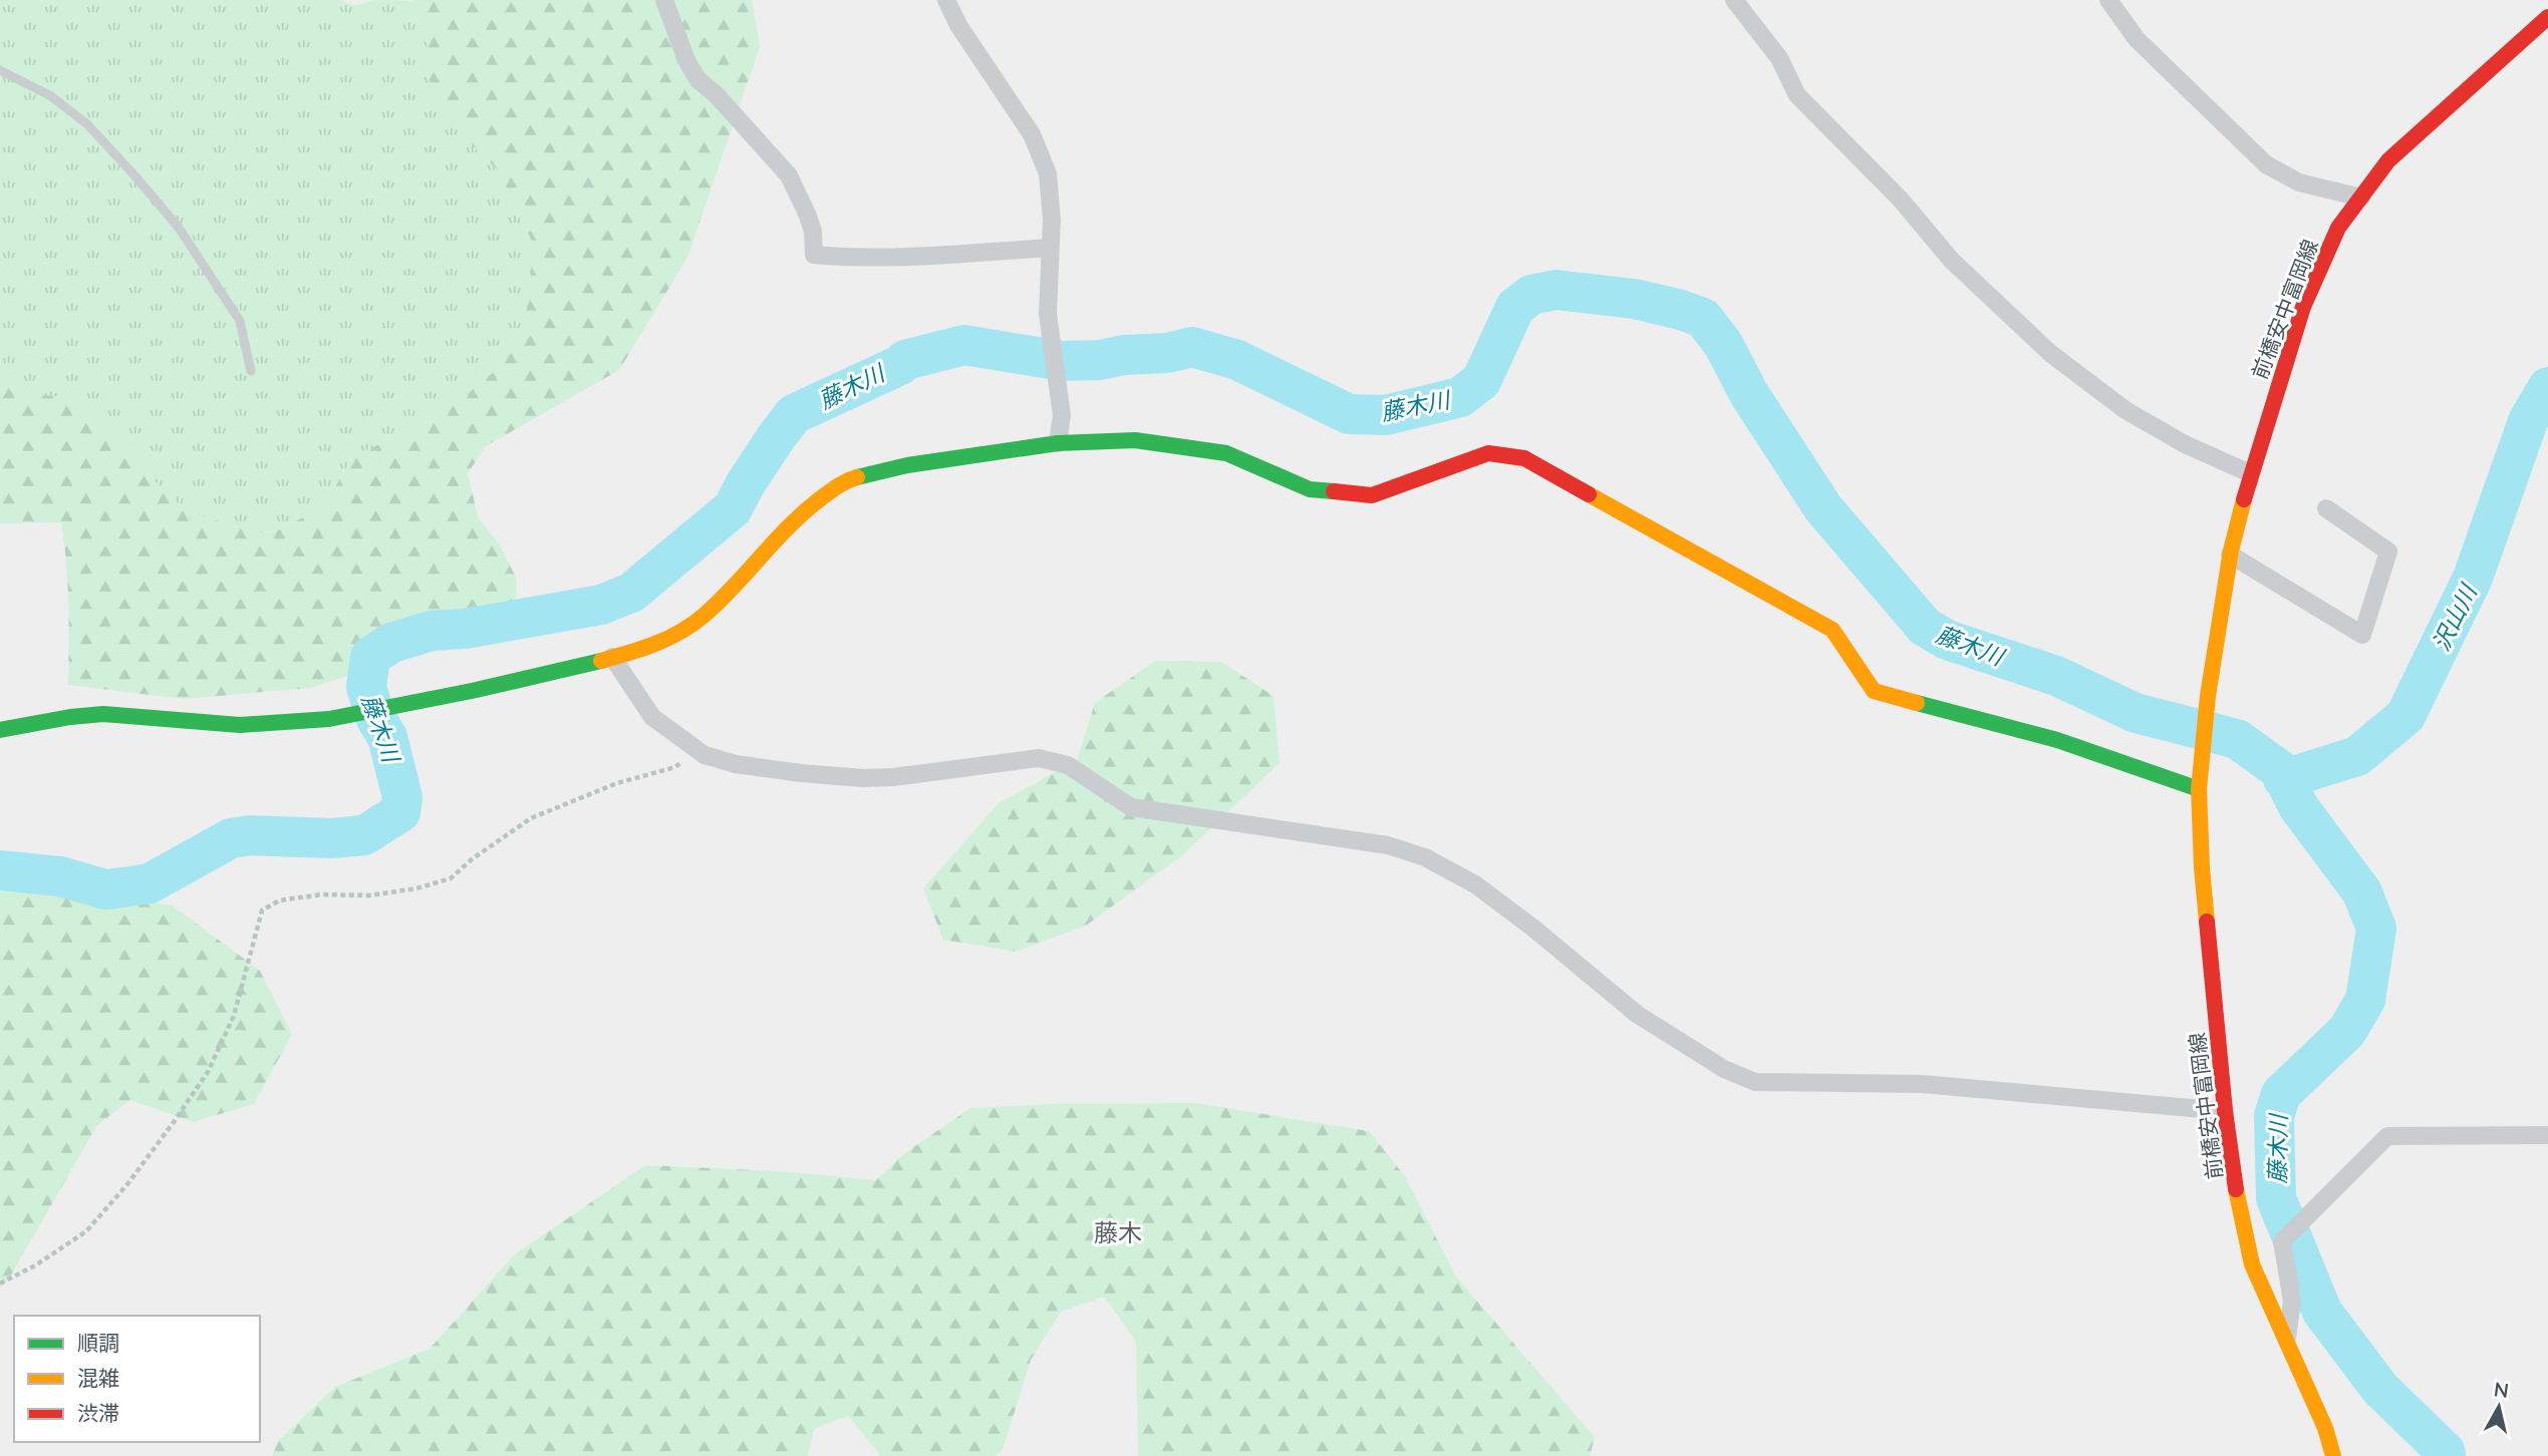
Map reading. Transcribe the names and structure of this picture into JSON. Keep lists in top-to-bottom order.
{
  "streets": {
    "street": ["前橋安中富岡線"]
  },
  "districts": ["藤木"],
  "water": ["藤木川", "沢山川"],
  "legend": ["順調", "混雑", "渋滞"],
  "north": "top"
}
